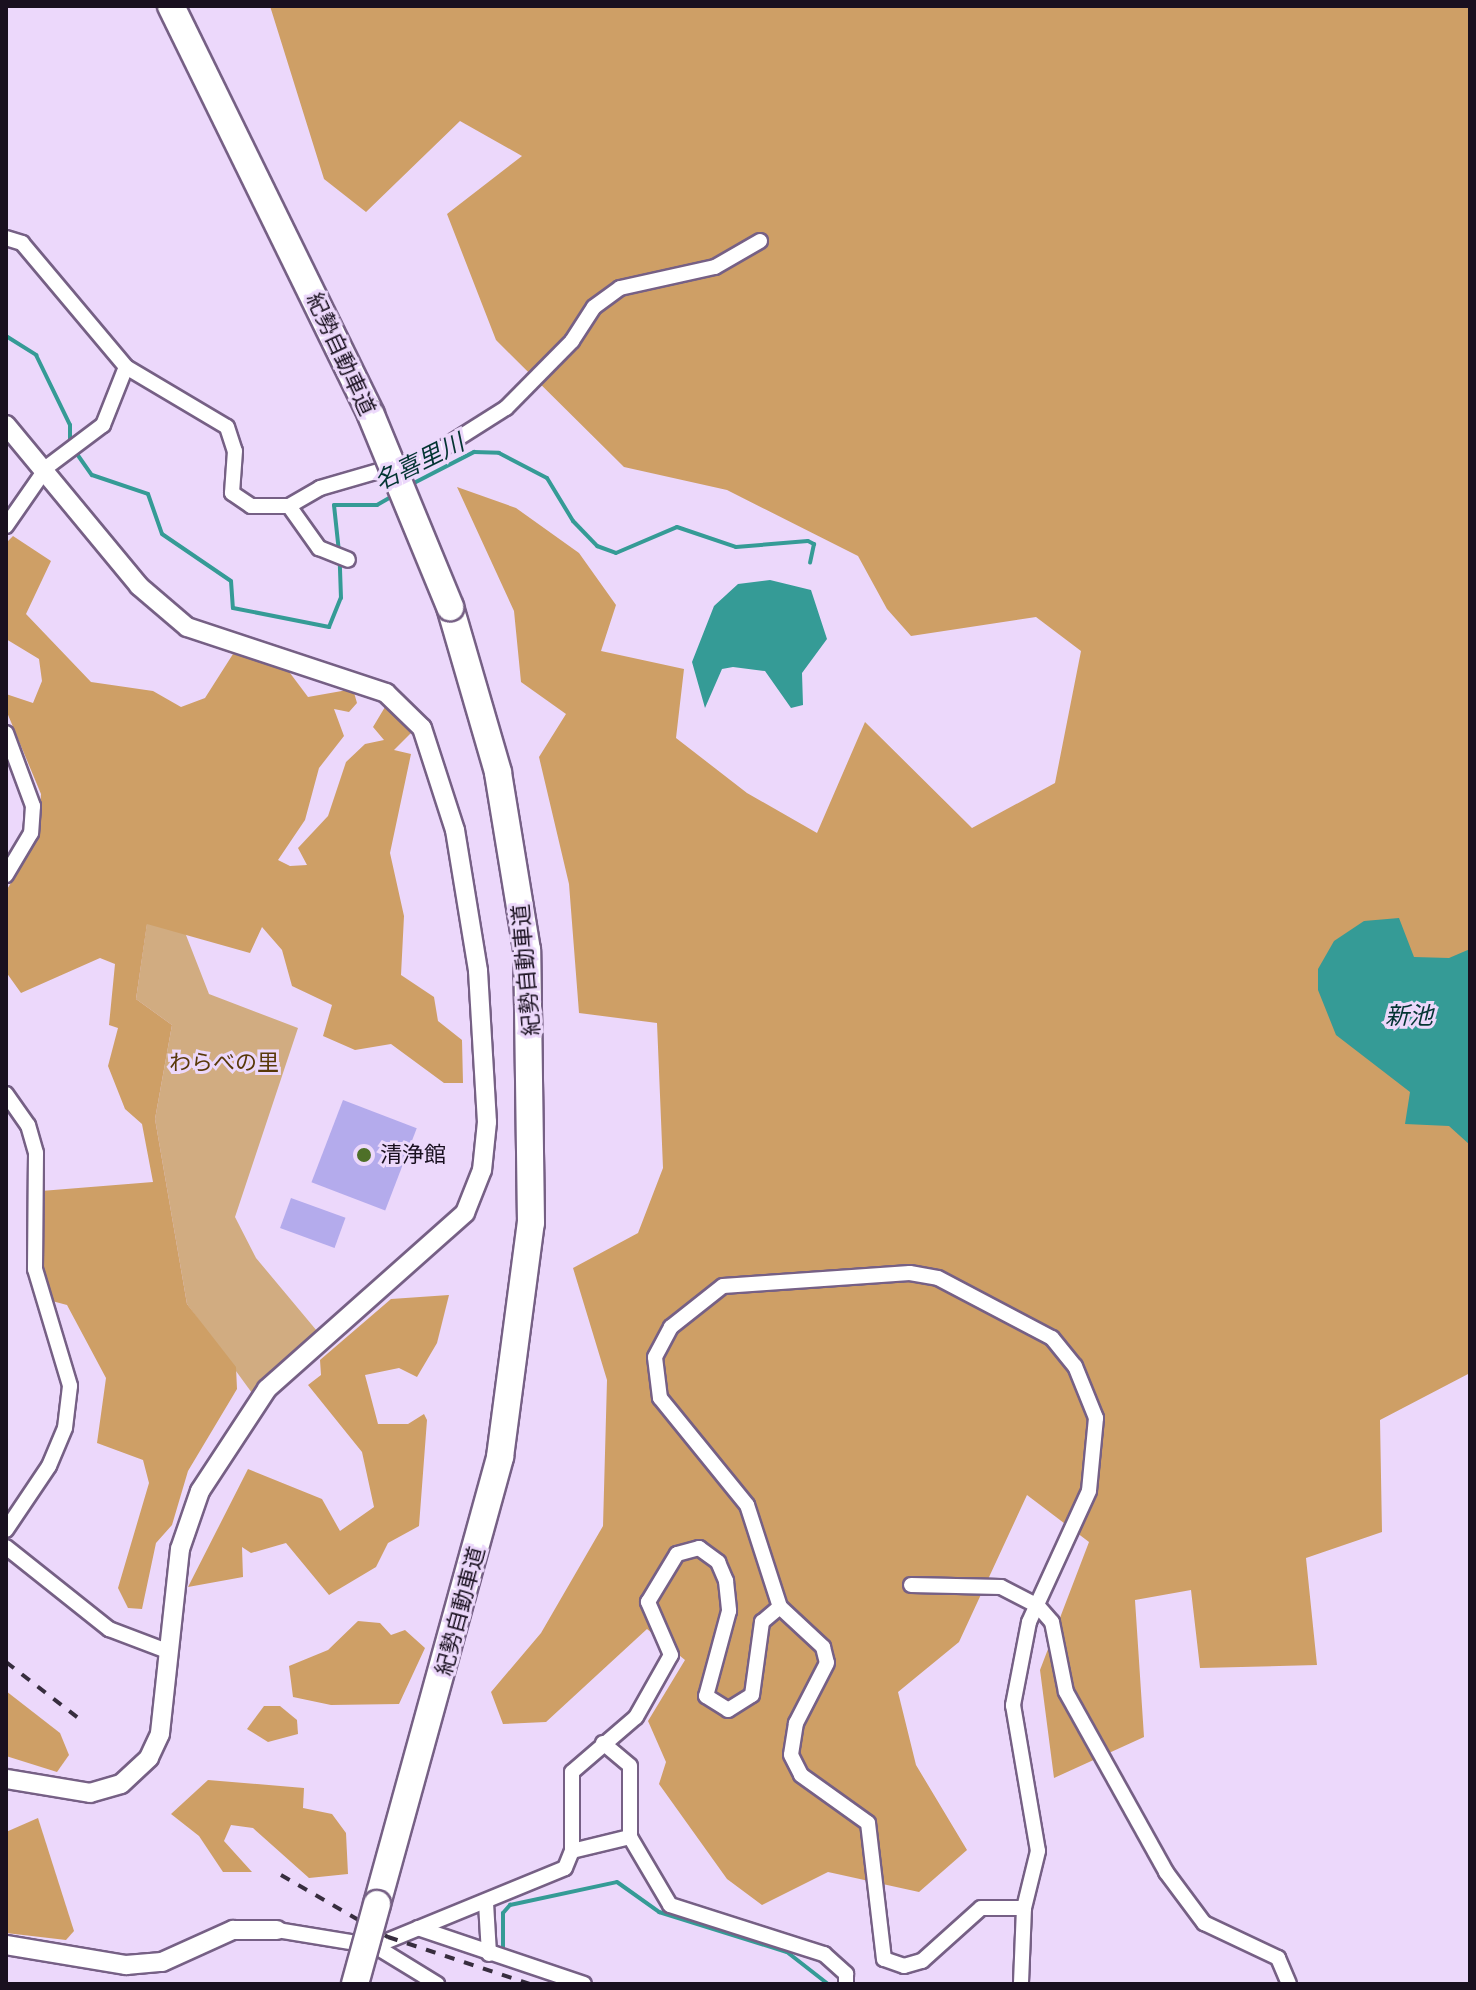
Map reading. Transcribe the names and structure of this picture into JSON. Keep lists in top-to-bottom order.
{
  "streets": {
    "highway": ["紀勢自動車道"]
  },
  "water": ["名喜里川", "新池"],
  "parks": ["わらべの里"],
  "places": ["清浄館"]
}
